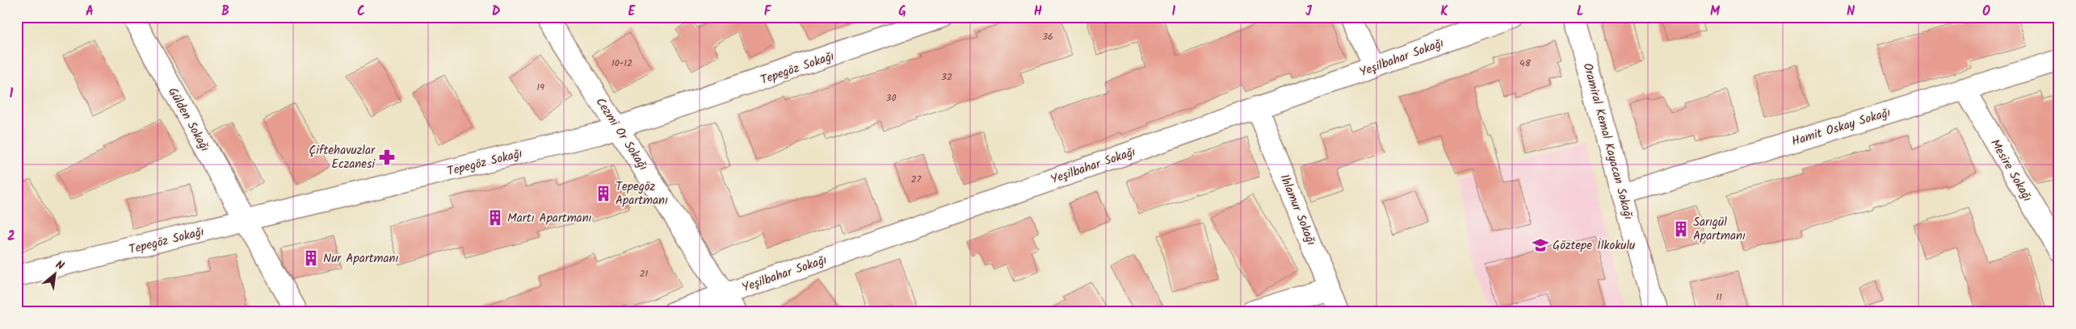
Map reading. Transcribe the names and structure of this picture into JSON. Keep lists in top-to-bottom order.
{
  "streets": {
    "street": [
      "Yeşilbahar Sokağı",
      "Tepegöz Sokağı",
      "Gülden Sokağı",
      "Hamit Oskay Sokağı",
      "Cezmi Or Sokağı",
      "Oramiral Kemal Kayacan Sokağı",
      "Mesire Sokağı",
      "Ihlamur Sokağı"
    ]
  },
  "crossings": [
    ["Yeşilbahar Sokağı", "Cezmi Or Sokağı"],
    ["Yeşilbahar Sokağı", "Ihlamur Sokağı"],
    ["Tepegöz Sokağı", "Gülden Sokağı"],
    ["Tepegöz Sokağı", "Cezmi Or Sokağı"],
    ["Hamit Oskay Sokağı", "Oramiral Kemal Kayacan Sokağı"],
    ["Hamit Oskay Sokağı", "Mesire Sokağı"]
  ],
  "places": {
    "pharmacy": ["Çiftehavuzlar Eczanesi"],
    "building": [
      "Tepegöz Apartmanı",
      "Martı Apartmanı",
      "Sarıgül Apartmanı",
      "Nur Apartmanı"
    ],
    "school or university": ["Göztepe İlkokulu"]
  },
  "house_numbers": [
    "36",
    "10-12",
    "48",
    "32",
    "19",
    "30",
    "27",
    "21",
    "11"
  ],
  "north": "top right",
  "grid": {
    "columns": [
      "A",
      "B",
      "C",
      "D",
      "E",
      "F",
      "G",
      "H",
      "I",
      "J",
      "K",
      "L",
      "M",
      "N",
      "O"
    ],
    "rows": ["1", "2"]
  }
}
